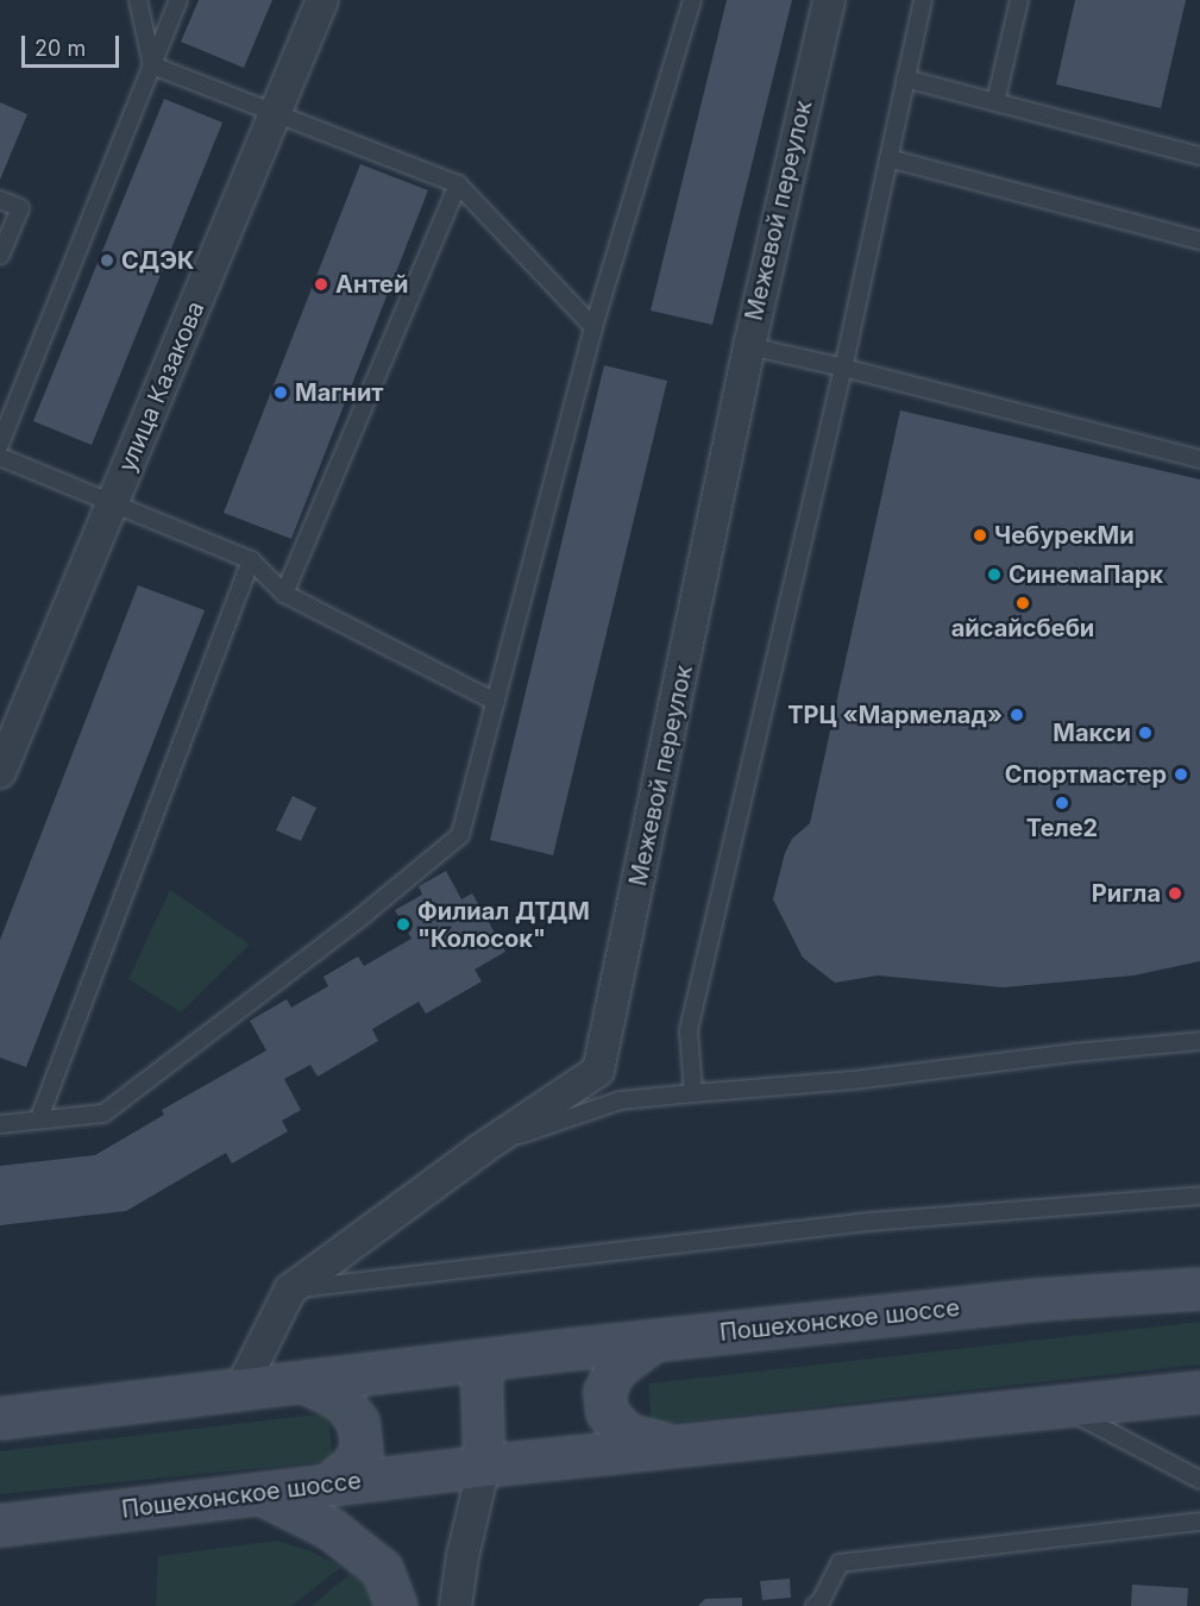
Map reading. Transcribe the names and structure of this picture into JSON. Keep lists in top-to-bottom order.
{
  "streets": {
    "main road": ["Пошехонское шоссе"],
    "street": ["Межевой переулок", "улица Казакова"]
  },
  "crossings": [
    ["Межевой переулок", "Пошехонское шоссе"]
  ],
  "places": [
    "СДЭК",
    "Антей",
    "Магнит",
    "ЧебурекМи",
    "СинемаПарк",
    "айсайсбеби",
    "ТРЦ «Мармелад»",
    "Макси",
    "Спортмастер",
    "Теле2",
    "Ригла",
    "Филиал ДТДМ \"Колосок\""
  ],
  "scale_bar": "20 m"
}
